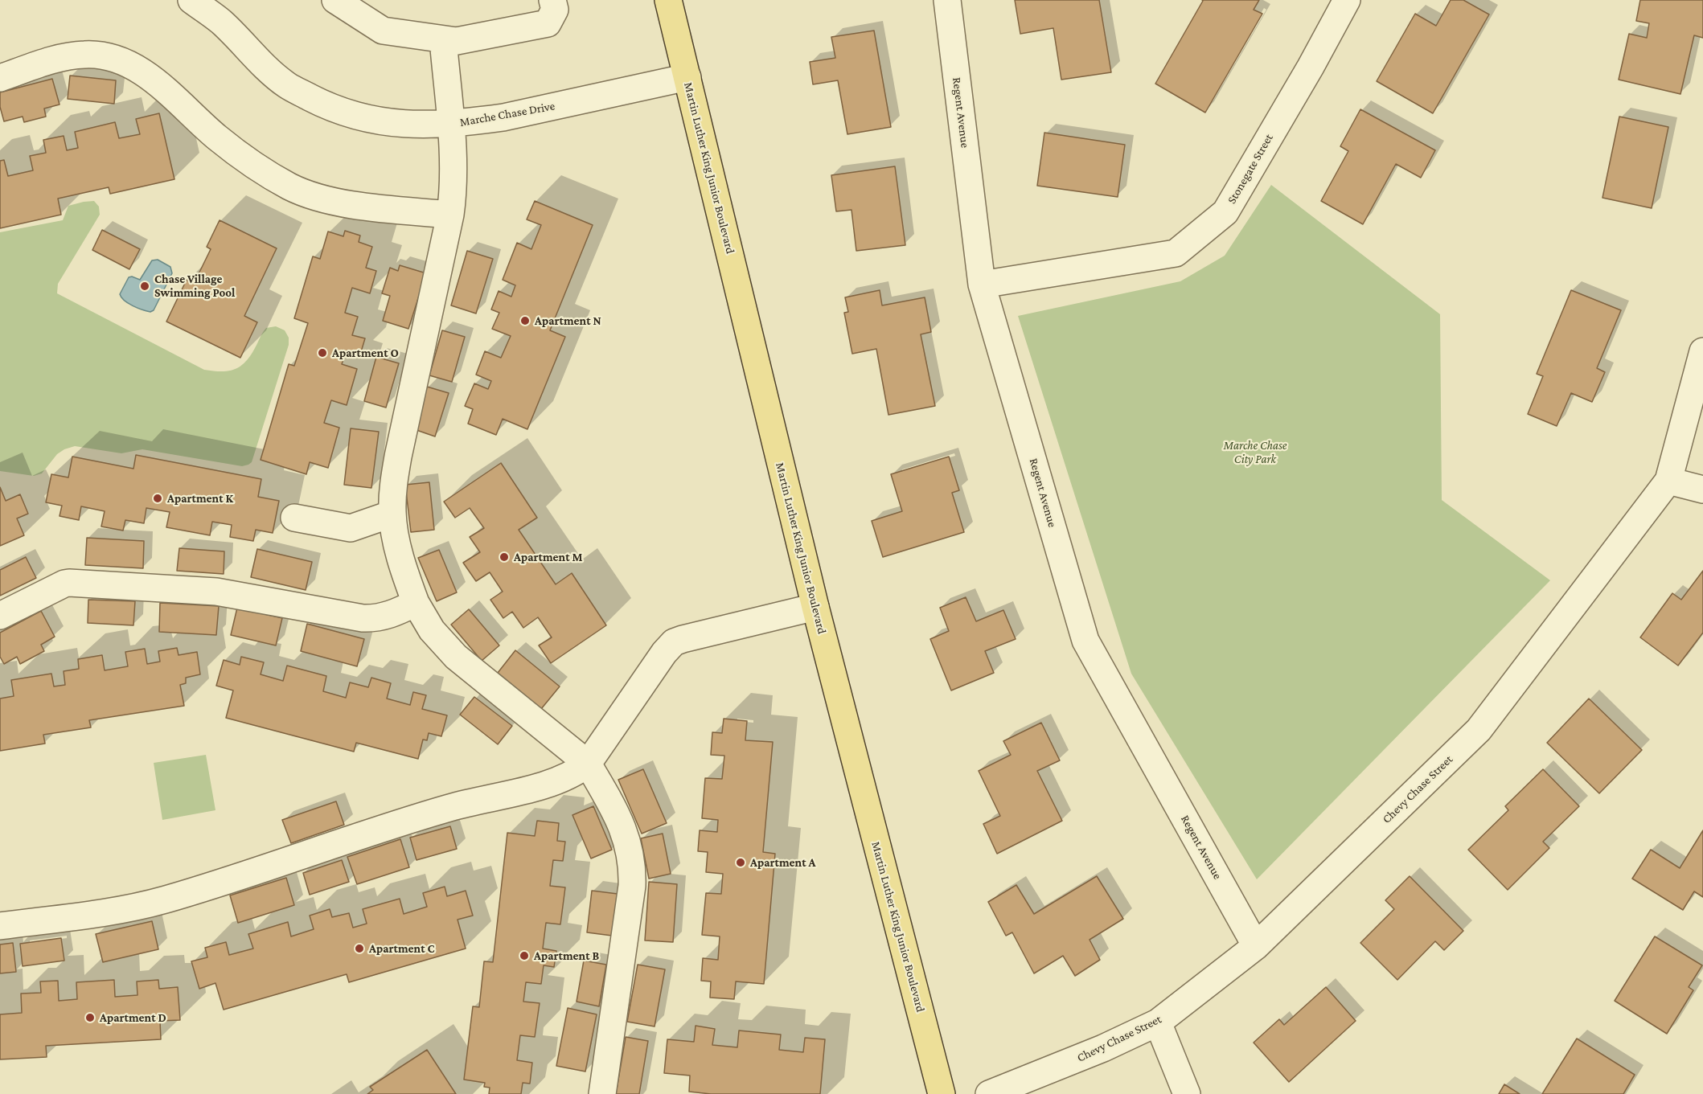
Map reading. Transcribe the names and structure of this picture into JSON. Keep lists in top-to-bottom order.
{
  "streets": {
    "main road": ["Martin Luther King Junior Boulevard"],
    "street": [
      "Regent Avenue",
      "Marche Chase Drive",
      "Stonegate Street",
      "Chevy Chase Street"
    ]
  },
  "crossings": [
    ["Regent Avenue", "Stonegate Street"],
    ["Regent Avenue", "Chevy Chase Street"],
    ["Marche Chase Drive", "Martin Luther King Junior Boulevard"]
  ],
  "parks": ["Marche Chase City Park"],
  "places": [
    "Chase Village Swimming Pool",
    "Apartment N",
    "Apartment O",
    "Apartment K",
    "Apartment M",
    "Apartment A",
    "Apartment C",
    "Apartment B",
    "Apartment D"
  ]
}
